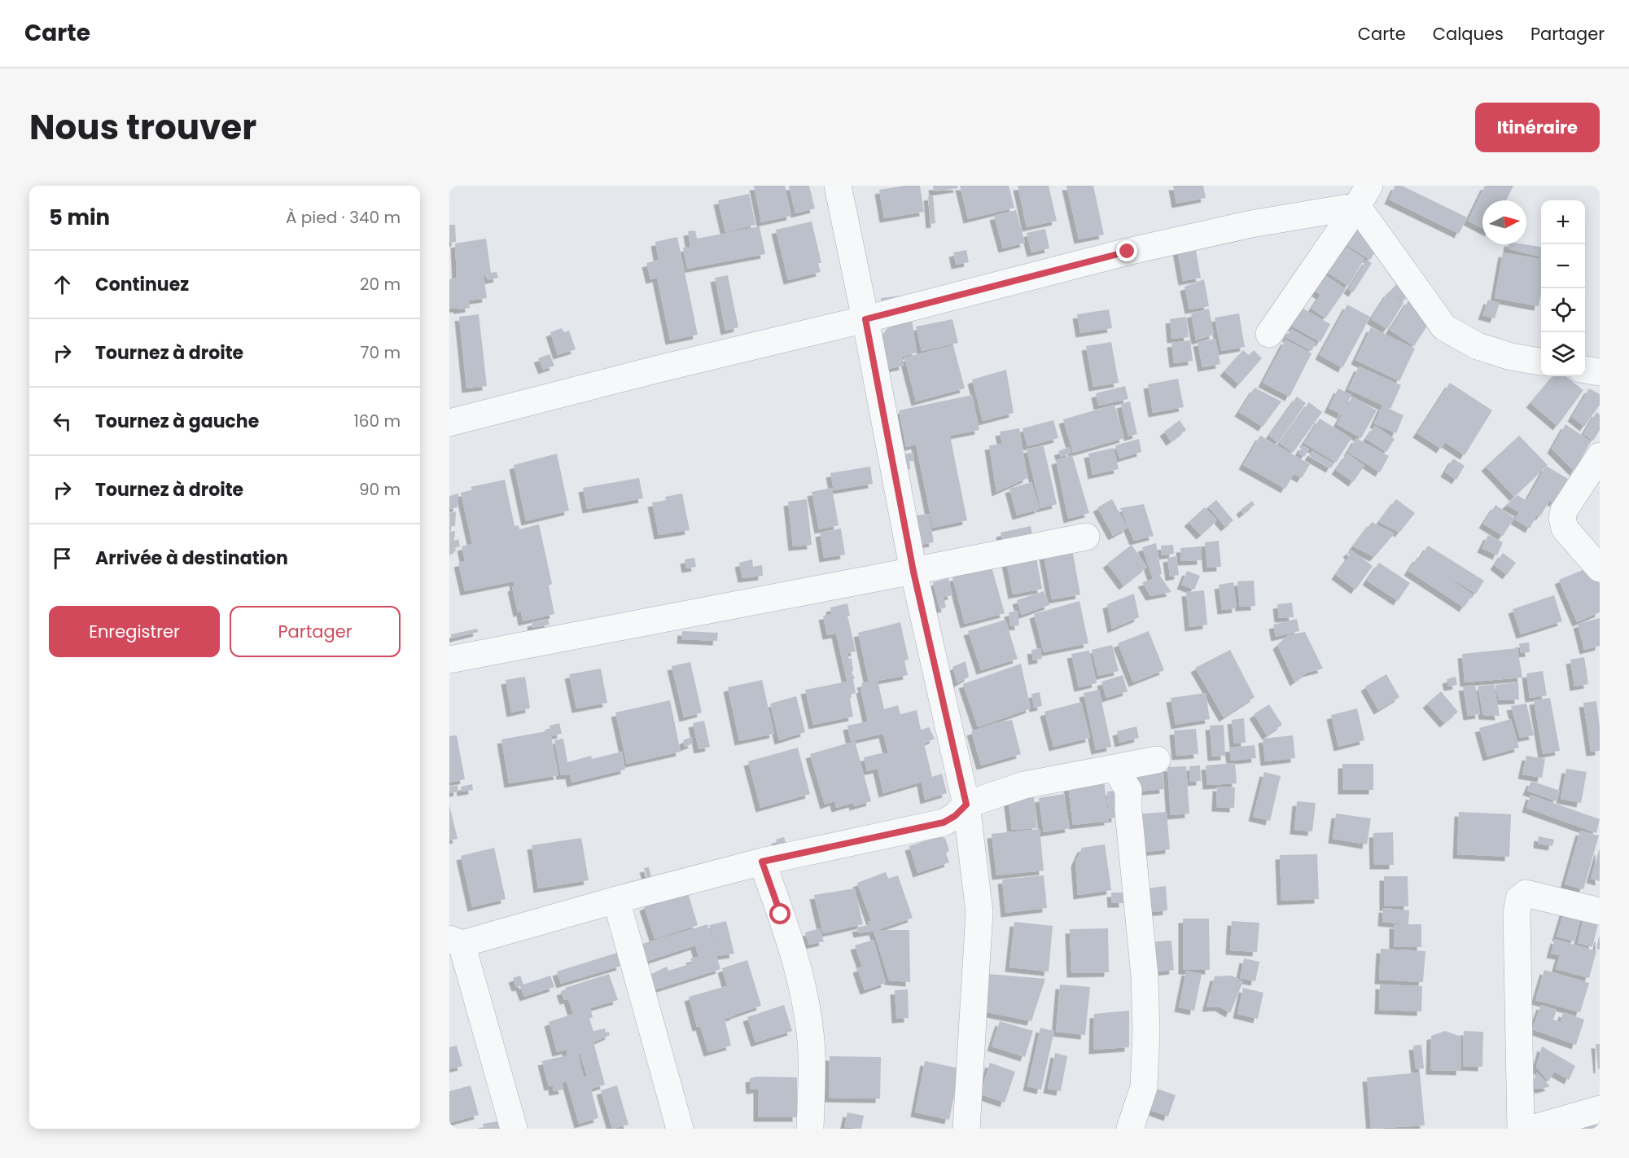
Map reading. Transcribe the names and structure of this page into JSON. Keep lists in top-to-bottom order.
{
  "north": "right",
  "page": {
    "header": "Carte",
    "nav": ["Carte", "Calques", "Partager"],
    "title": "Nous trouver",
    "buttons": [
      "Itinéraire",
      ["Enregistrer", "Partager"]
    ],
    "heading": ["5 min", "À pied · 340 m"],
    "map_buttons": ["+", "−"],
    "list": [
      ["Continuez", "20 m"],
      ["Tournez à droite", "70 m"],
      ["Tournez à gauche", "160 m"],
      ["Tournez à droite", "90 m"],
      "Arrivée à destination"
    ]
  }
}
